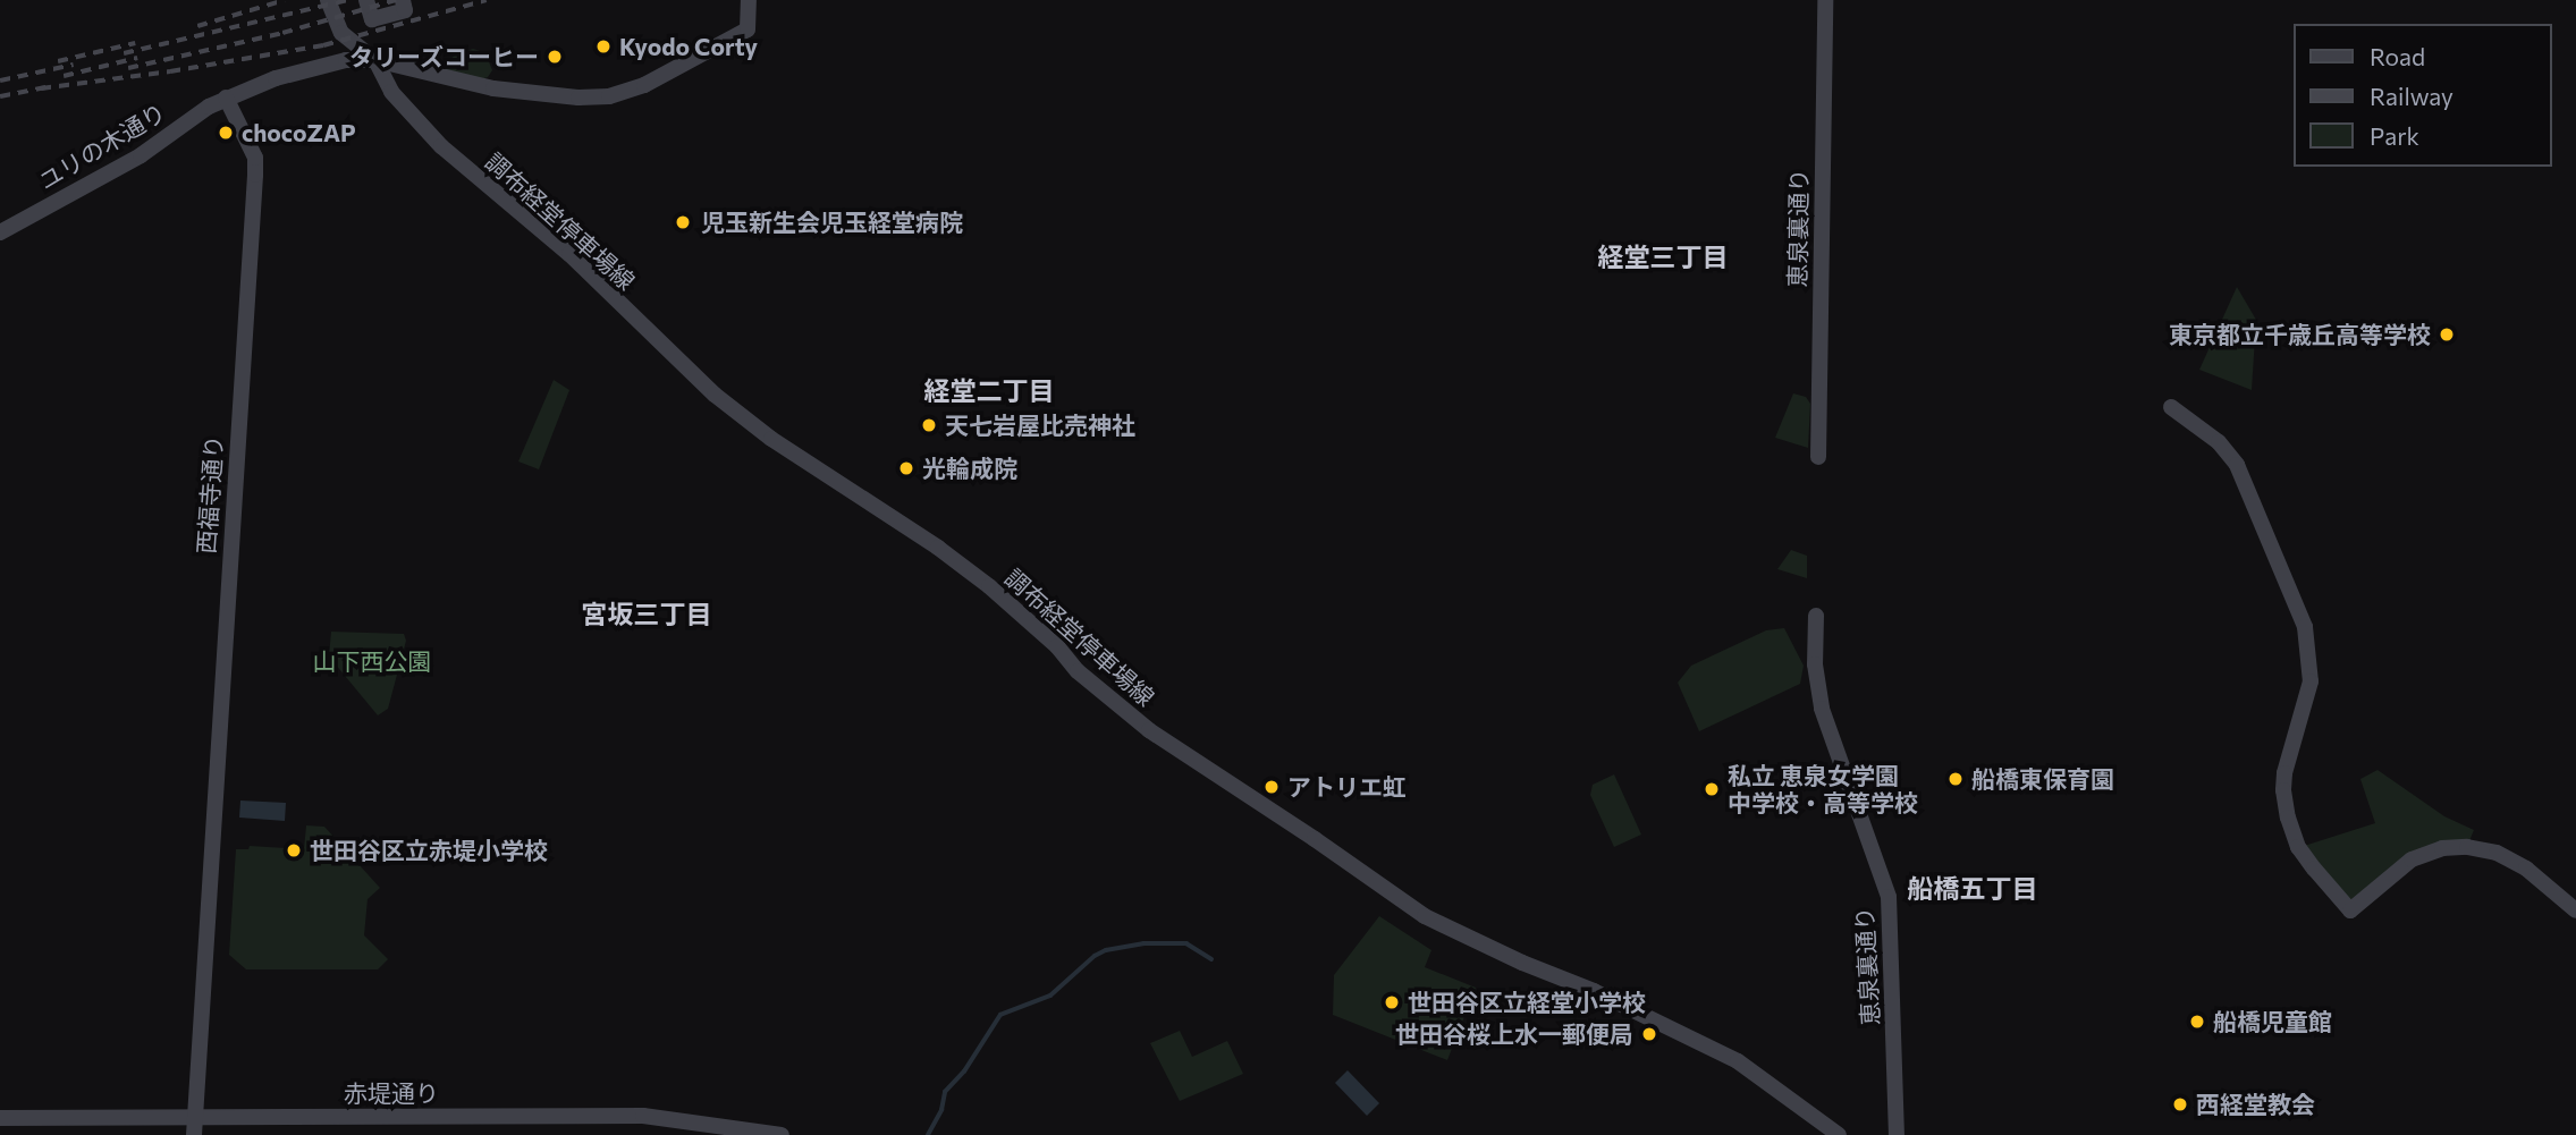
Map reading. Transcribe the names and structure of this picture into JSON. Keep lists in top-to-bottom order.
{
  "streets": {
    "street": [
      "ユリの木通り",
      "調布経堂停車場線",
      "恵泉裏通り",
      "西福寺通り",
      "赤堤通り"
    ]
  },
  "crossings": [
    ["ユリの木通り", "西福寺通り"],
    ["西福寺通り", "赤堤通り"]
  ],
  "districts": [
    "経堂三丁目",
    "経堂二丁目",
    "宮坂三丁目",
    "船橋五丁目"
  ],
  "parks": ["山下西公園"],
  "places": [
    "Kyodo Corty",
    "タリーズコーヒー",
    "chocoZAP",
    "児玉新生会児玉経堂病院",
    "東京都立千歳丘高等学校",
    "天七岩屋比売神社",
    "光輪成院",
    "船橋東保育園",
    "アトリエ虹",
    "私立 恵泉女学園 中学校・高等学校",
    "世田谷区立赤堤小学校",
    "世田谷区立経堂小学校",
    "船橋児童館",
    "世田谷桜上水一郵便局",
    "西経堂教会"
  ],
  "legend": ["Road", "Railway", "Park"]
}
